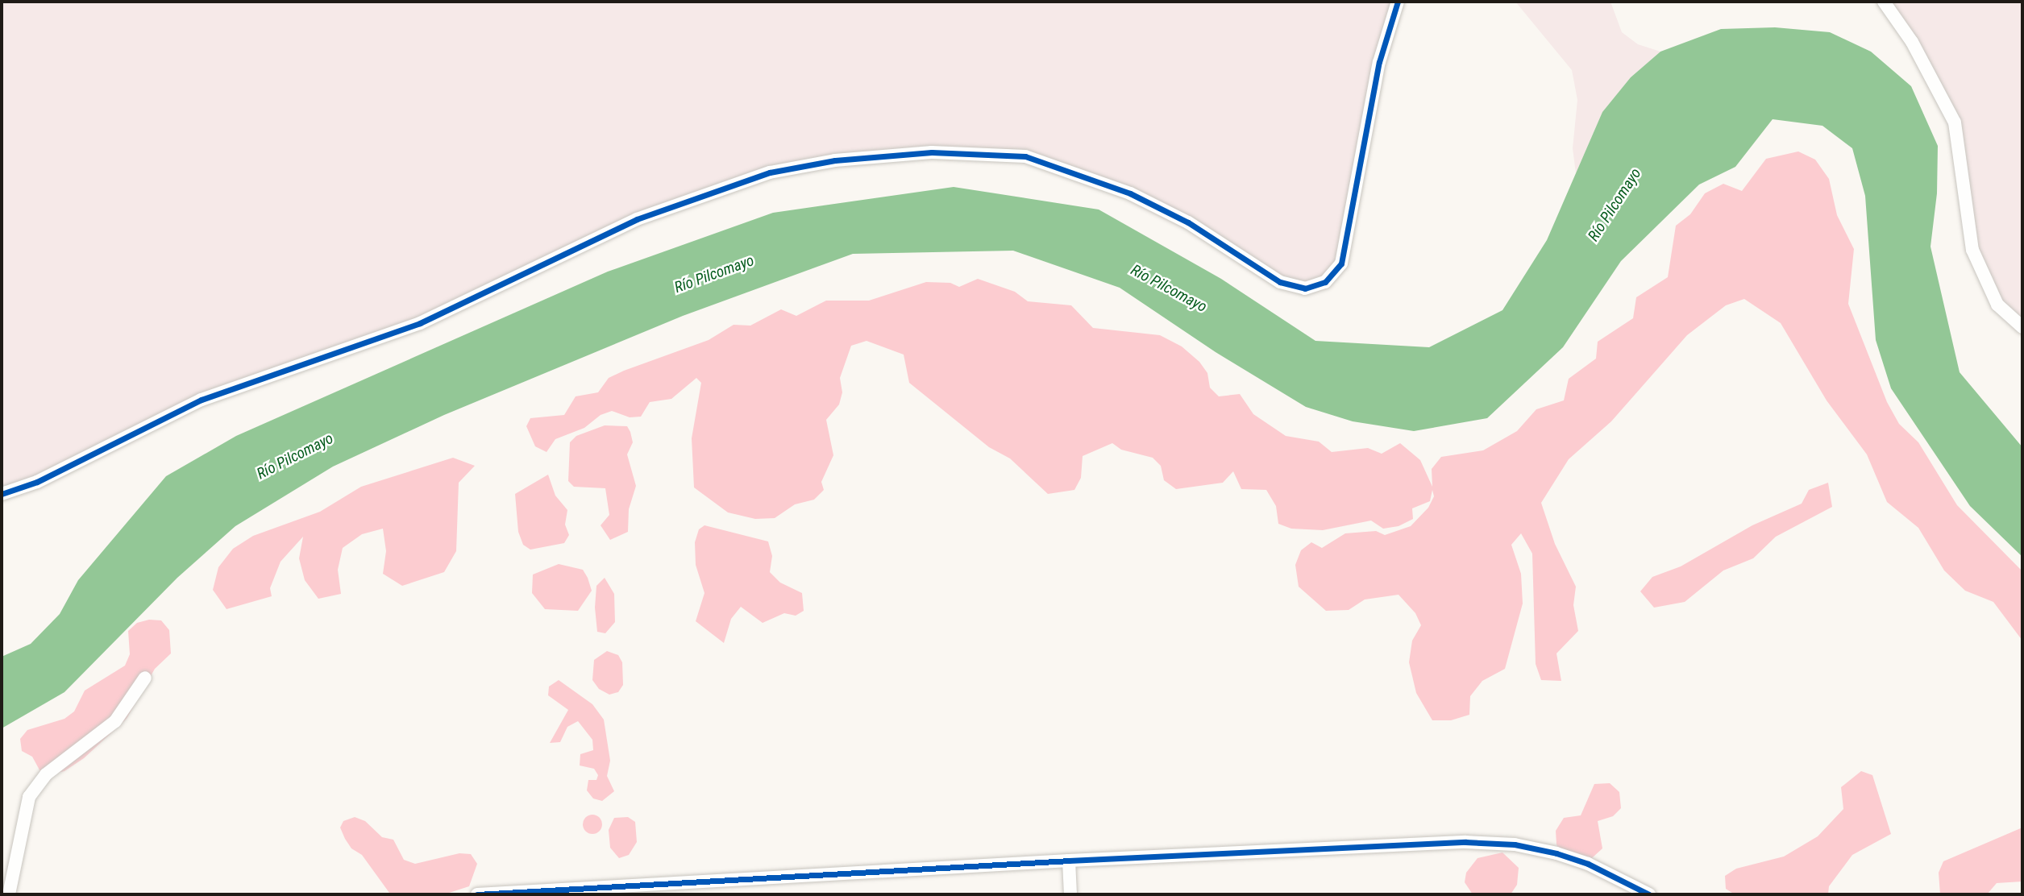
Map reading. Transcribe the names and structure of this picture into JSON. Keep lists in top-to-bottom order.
{
  "water": ["Río Pilcomayo"]
}
